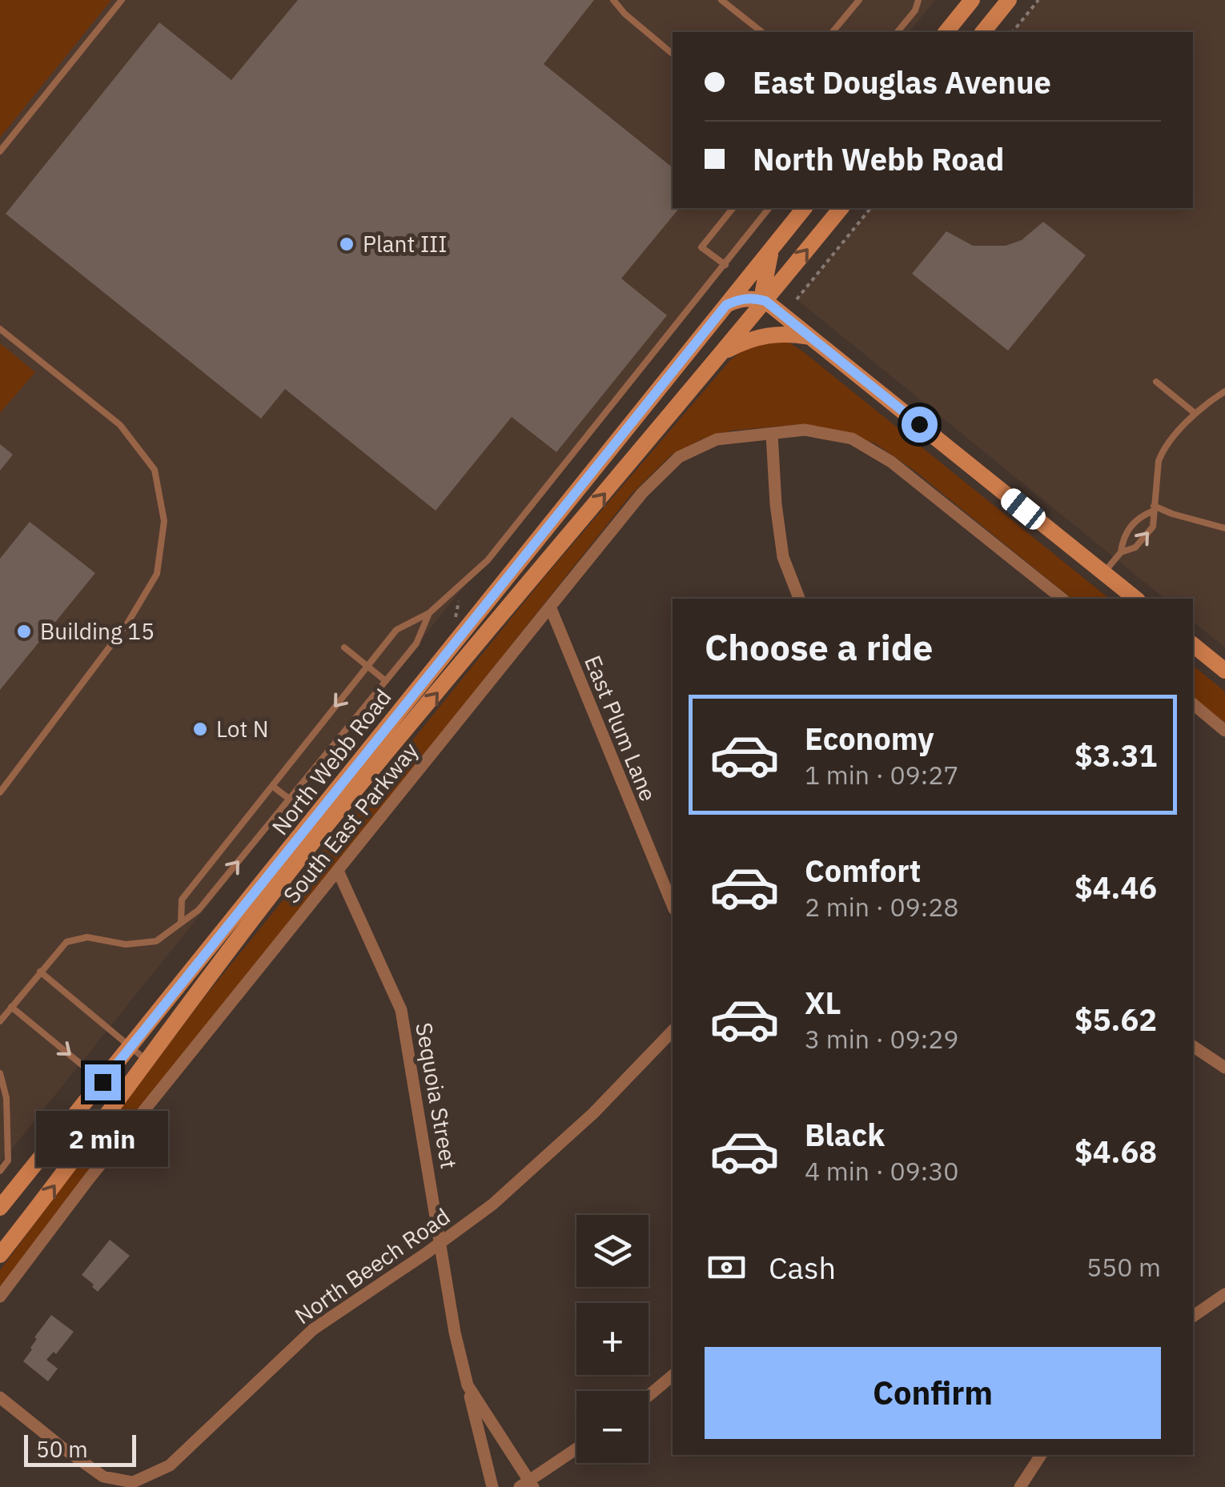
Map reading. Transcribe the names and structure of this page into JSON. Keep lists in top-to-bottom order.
{
  "streets": {
    "main road": ["North Webb Road"],
    "street": [
      "East Plum Lane",
      "South East Parkway",
      "Sequoia Street",
      "North Beech Road"
    ]
  },
  "crossings": [
    ["East Plum Lane", "South East Parkway"],
    ["South East Parkway", "Sequoia Street"],
    ["Sequoia Street", "North Beech Road"]
  ],
  "places": ["Plant III", "Building 15", "Lot N"],
  "scale_bar": "50 m",
  "page": {
    "banner": ["East Douglas Avenue", "North Webb Road"],
    "heading": "Choose a ride",
    "list": [
      {
        "name": "Economy",
        "note": "1 min · 09:27",
        "value": "$3.31"
      },
      {
        "name": "Comfort",
        "note": "2 min · 09:28",
        "value": "$4.46"
      },
      {
        "name": "XL",
        "note": "3 min · 09:29",
        "value": "$5.62"
      },
      {
        "name": "Black",
        "note": "4 min · 09:30",
        "value": "$4.68"
      }
    ],
    "bubble": "2 min",
    "map_buttons": ["+", "−"],
    "pay": ["Cash", "550 m"],
    "buttons": "Confirm",
    "scale": "50 m"
  }
}
